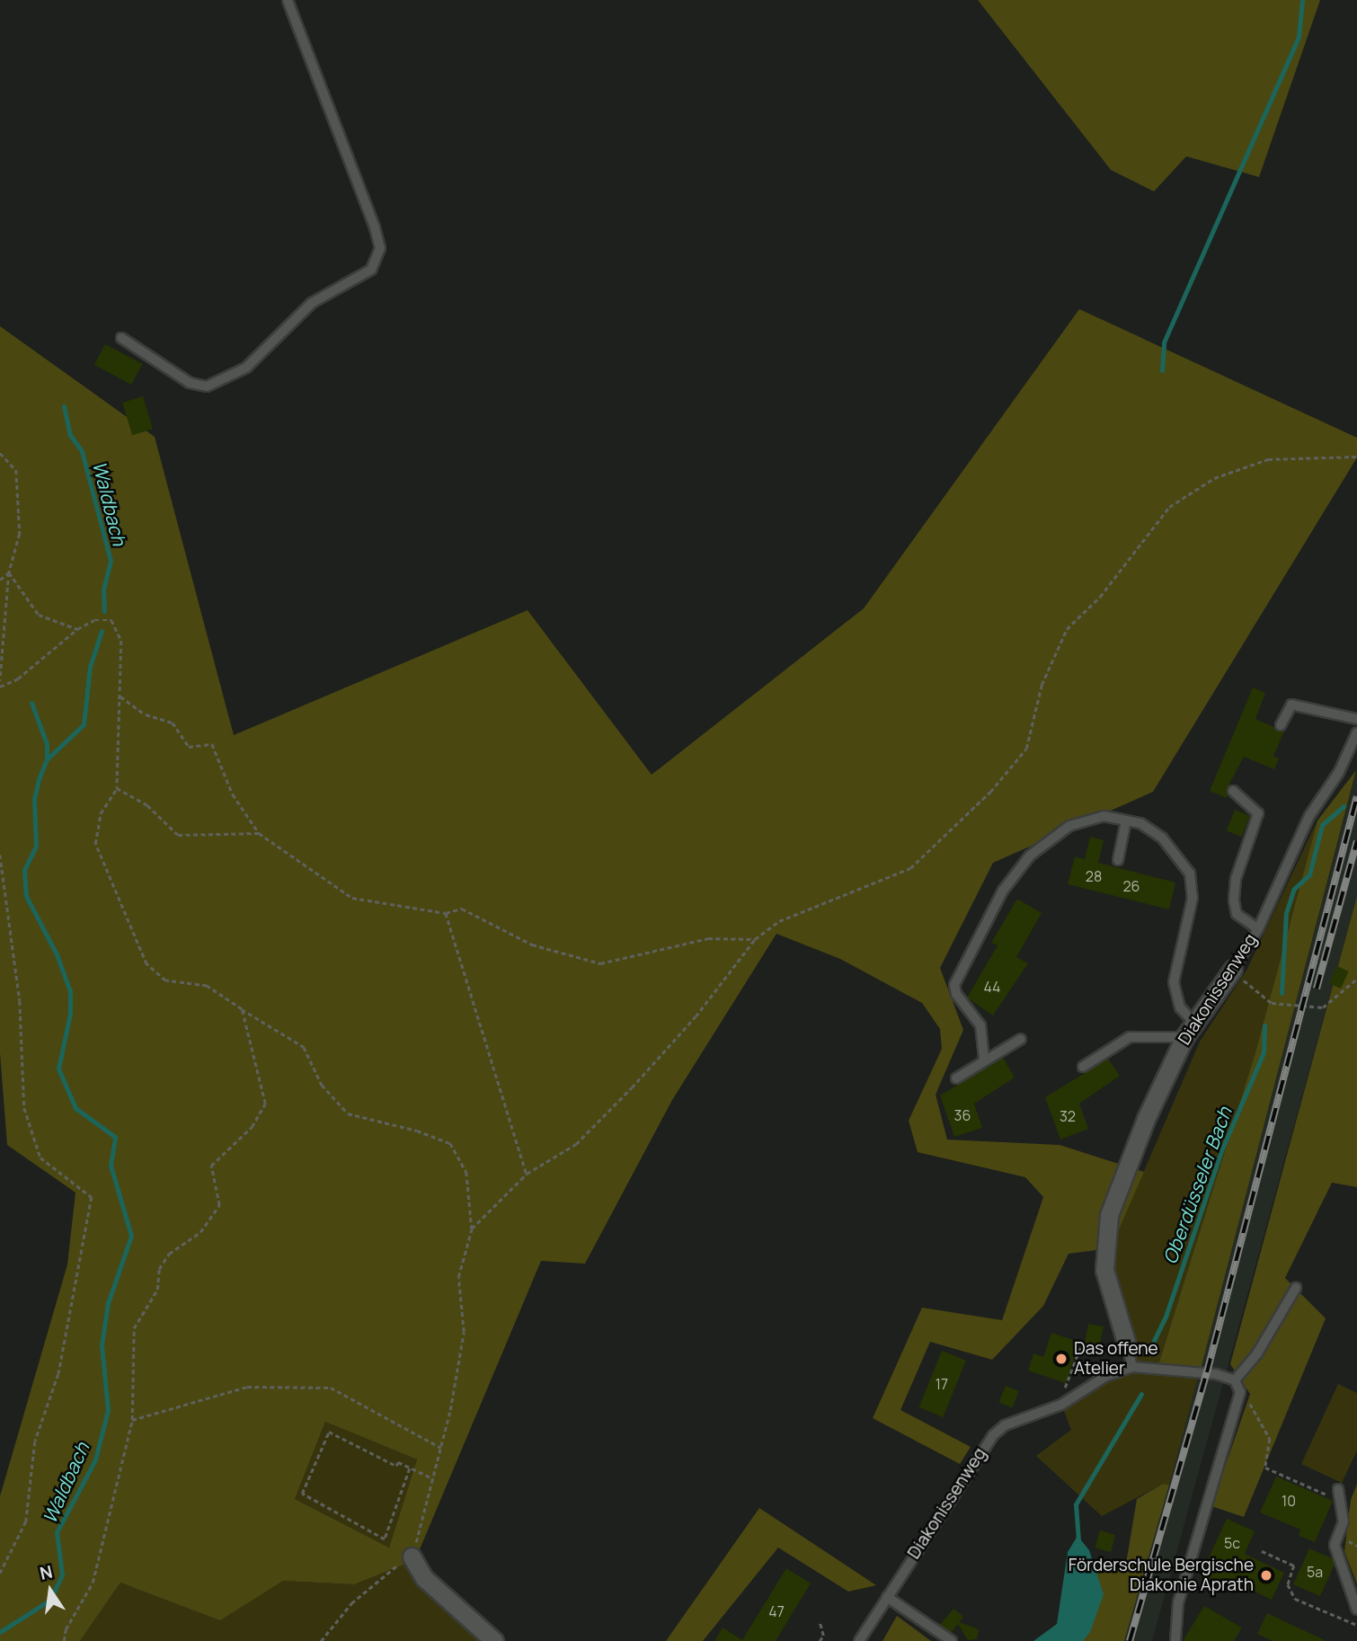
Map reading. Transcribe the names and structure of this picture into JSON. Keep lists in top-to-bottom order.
{
  "streets": {
    "street": ["Diakonissenweg"]
  },
  "water": ["Waldbach", "Oberdüsseler Bach"],
  "places": ["Das offene Atelier", "Förderschule Bergische Diakonie Aprath"],
  "house_numbers": [
    "28",
    "26",
    "44",
    "36",
    "32",
    "17",
    "10",
    "5c",
    "5a",
    "47"
  ],
  "north": "top"
}
